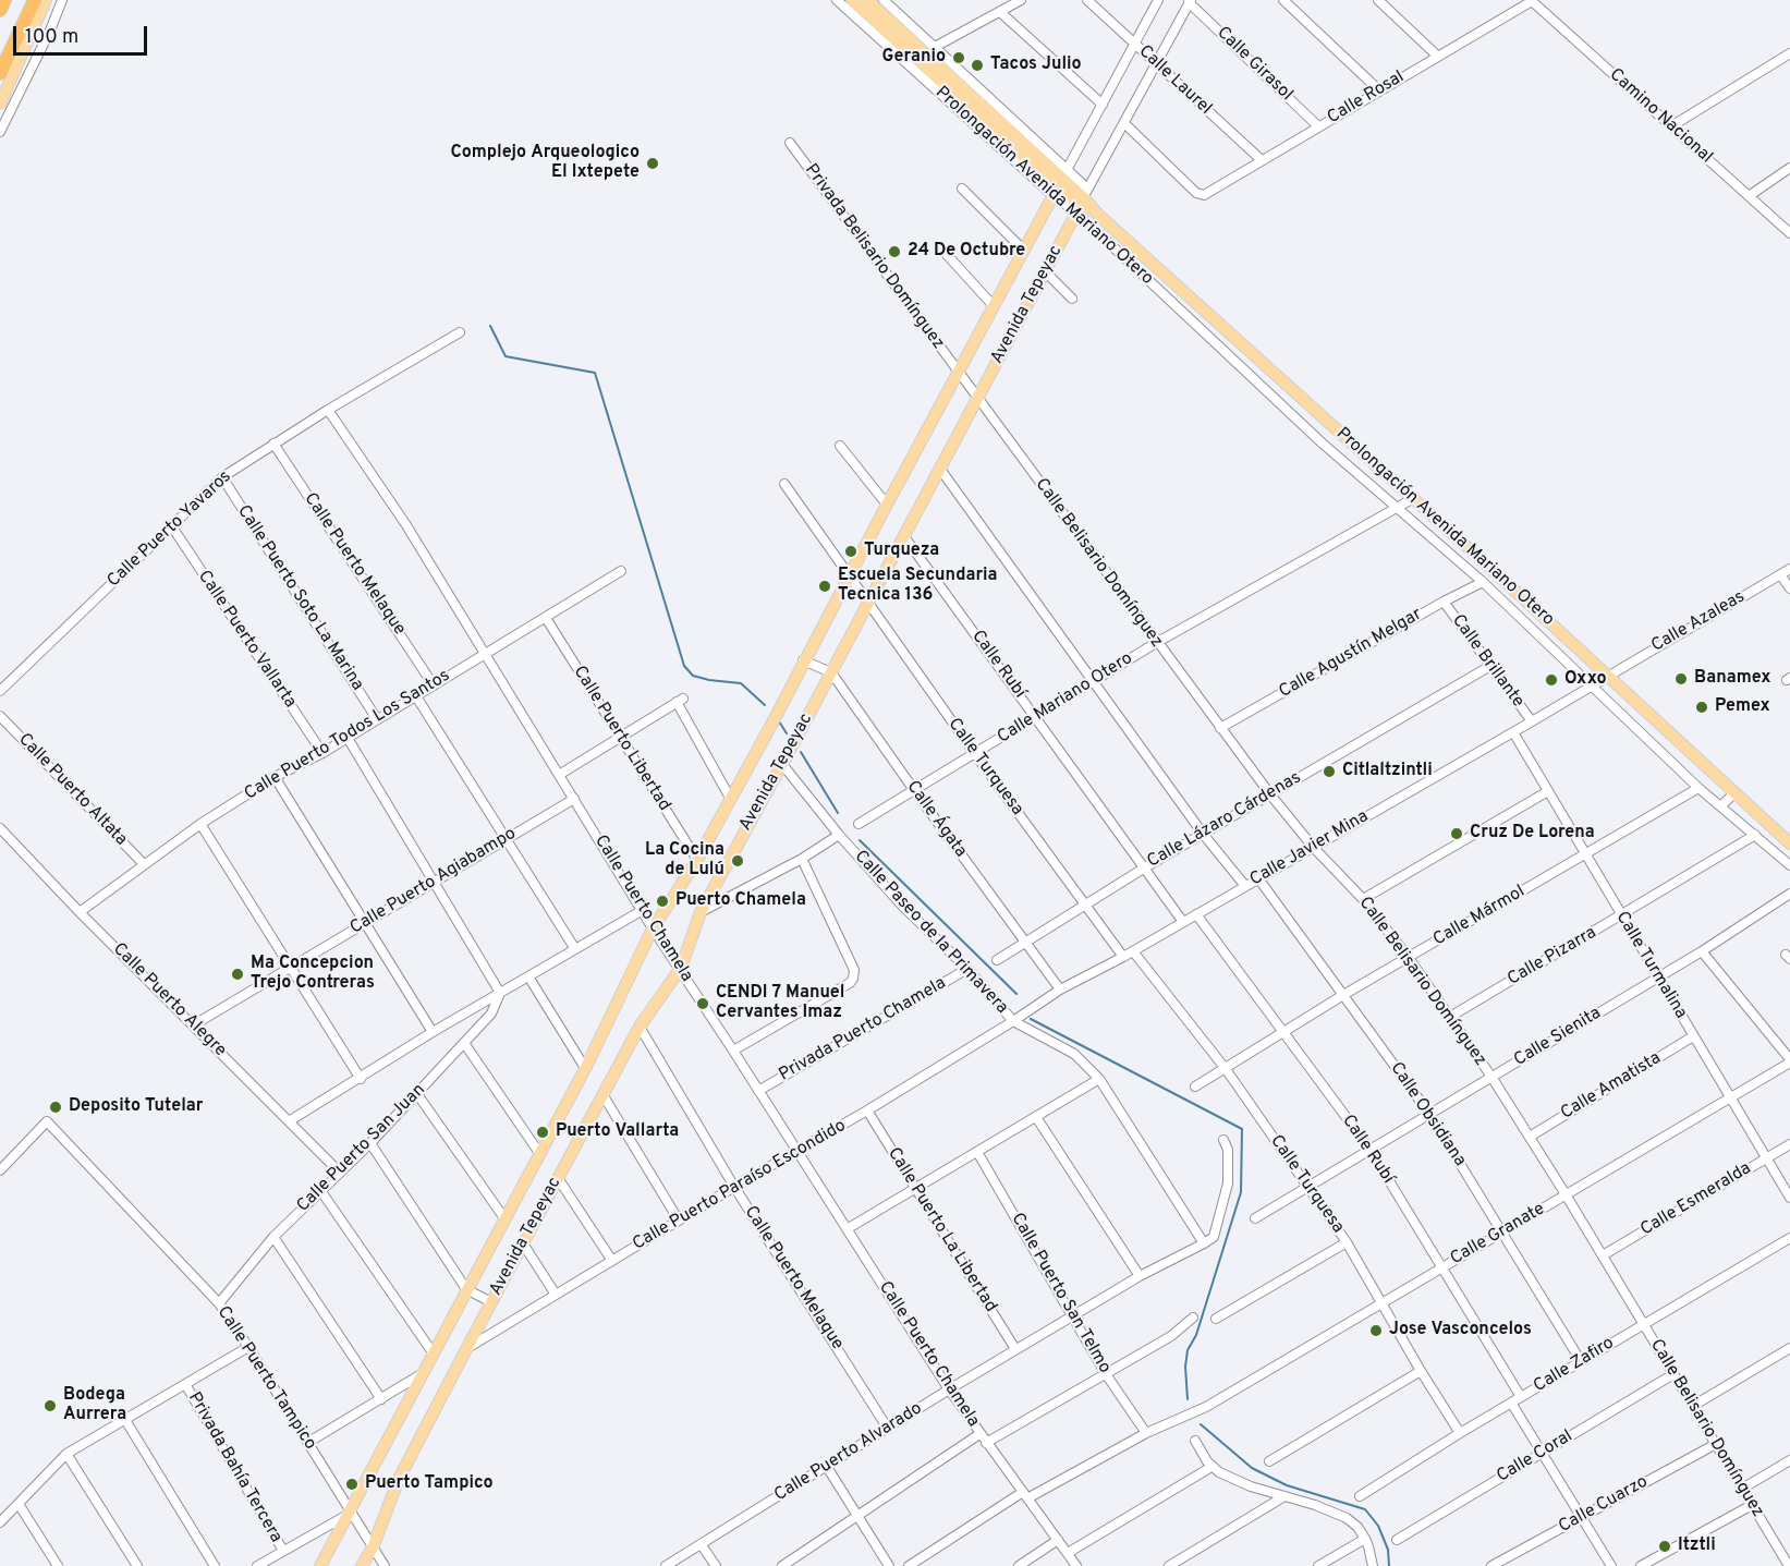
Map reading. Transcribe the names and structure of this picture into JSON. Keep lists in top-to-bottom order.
{
  "streets": {
    "main road": ["Prolongación Avenida Mariano Otero", "Avenida Tepeyac"],
    "street": [
      "Calle Girasol",
      "Calle Laurel",
      "Calle Rosal",
      "Camino Nacional",
      "Privada Belisario Domínguez",
      "Calle Puerto Yavaros",
      "Calle Belisario Domínguez",
      "Calle Puerto Melaque",
      "Calle Puerto Soto La Marina",
      "Calle Azaleas",
      "Calle Puerto Vallarta",
      "Calle Agustín Melgar",
      "Calle Brillante",
      "Calle Rubí",
      "Calle Mariano Otero",
      "Calle Puerto Todos Los Santos",
      "Calle Puerto Libertad",
      "Calle Turquesa",
      "Calle Puerto Altata",
      "Calle Ágata",
      "Calle Lázaro Cárdenas",
      "Calle Javier Mina",
      "Calle Puerto Agiabampo",
      "Calle Puerto Chamela",
      "Calle Mármol",
      "Calle Paseo de la Primavera",
      "Calle Pizarra",
      "Calle Turmalina",
      "Calle Puerto Alegre",
      "Privada Puerto Chamela",
      "Calle Sienita",
      "Calle Amatista",
      "Calle Obsidiana",
      "Calle Puerto San Juan",
      "Calle Puerto Paraíso Escondido",
      "Calle Esmeralda",
      "Calle Puerto La Libertad",
      "Calle Granate",
      "Calle Puerto San Telmo",
      "Calle Zafiro",
      "Calle Puerto Tampico",
      "Calle Puerto Alvarado",
      "Calle Coral",
      "Privada Bahía Tercera",
      "Calle Cuarzo"
    ]
  },
  "crossings": [
    ["Calle Girasol", "Calle Rosal"],
    ["Calle Girasol", "Avenida Tepeyac"],
    ["Calle Laurel", "Calle Rosal"],
    ["Calle Laurel", "Avenida Tepeyac"],
    ["Calle Rosal", "Camino Nacional"],
    ["Calle Rosal", "Avenida Tepeyac"],
    ["Prolongación Avenida Mariano Otero", "Avenida Tepeyac"],
    ["Prolongación Avenida Mariano Otero", "Calle Azaleas"],
    ["Prolongación Avenida Mariano Otero", "Calle Agustín Melgar"],
    ["Prolongación Avenida Mariano Otero", "Calle Mariano Otero"],
    ["Prolongación Avenida Mariano Otero", "Calle Javier Mina"],
    ["Prolongación Avenida Mariano Otero", "Calle Mármol"],
    ["Prolongación Avenida Mariano Otero", "Calle Pizarra"],
    ["Privada Belisario Domínguez", "Avenida Tepeyac"],
    ["Privada Belisario Domínguez", "Calle Belisario Domínguez"],
    ["Avenida Tepeyac", "Calle Belisario Domínguez"],
    ["Avenida Tepeyac", "Calle Puerto Melaque"],
    ["Avenida Tepeyac", "Calle Rubí"],
    ["Avenida Tepeyac", "Calle Puerto Libertad"],
    ["Avenida Tepeyac", "Calle Turquesa"],
    ["Avenida Tepeyac", "Calle Ágata"],
    ["Avenida Tepeyac", "Calle Puerto Chamela"],
    ["Avenida Tepeyac", "Calle Paseo de la Primavera"],
    ["Avenida Tepeyac", "Calle Puerto Paraíso Escondido"],
    ["Avenida Tepeyac", "Calle Puerto Tampico"],
    ["Calle Puerto Yavaros", "Calle Puerto Melaque"],
    ["Calle Puerto Yavaros", "Calle Puerto Soto La Marina"],
    ["Calle Puerto Yavaros", "Calle Puerto Vallarta"],
    ["Calle Puerto Yavaros", "Calle Puerto Chamela"],
    ["Calle Belisario Domínguez", "Calle Agustín Melgar"],
    ["Calle Belisario Domínguez", "Calle Mariano Otero"],
    ["Calle Belisario Domínguez", "Calle Lázaro Cárdenas"],
    ["Calle Belisario Domínguez", "Calle Javier Mina"],
    ["Calle Belisario Domínguez", "Calle Mármol"],
    ["Calle Belisario Domínguez", "Calle Pizarra"],
    ["Calle Belisario Domínguez", "Calle Sienita"],
    ["Calle Belisario Domínguez", "Calle Amatista"],
    ["Calle Belisario Domínguez", "Calle Esmeralda"],
    ["Calle Belisario Domínguez", "Calle Granate"],
    ["Calle Belisario Domínguez", "Calle Zafiro"],
    ["Calle Belisario Domínguez", "Calle Coral"],
    ["Calle Belisario Domínguez", "Calle Cuarzo"],
    ["Calle Puerto Melaque", "Calle Puerto Todos Los Santos"],
    ["Calle Puerto Melaque", "Calle Puerto Paraíso Escondido"],
    ["Calle Puerto Melaque", "Calle Puerto Alvarado"],
    ["Calle Puerto Soto La Marina", "Calle Puerto Todos Los Santos"],
    ["Calle Azaleas", "Calle Javier Mina"],
    ["Calle Puerto Vallarta", "Calle Puerto Todos Los Santos"],
    ["Calle Agustín Melgar", "Calle Brillante"],
    ["Calle Brillante", "Calle Lázaro Cárdenas"],
    ["Calle Brillante", "Calle Javier Mina"],
    ["Calle Rubí", "Calle Mariano Otero"],
    ["Calle Rubí", "Calle Lázaro Cárdenas"],
    ["Calle Rubí", "Calle Javier Mina"],
    ["Calle Rubí", "Calle Mármol"],
    ["Calle Rubí", "Calle Sienita"],
    ["Calle Rubí", "Calle Granate"],
    ["Calle Rubí", "Calle Zafiro"],
    ["Calle Mariano Otero", "Calle Turquesa"],
    ["Calle Mariano Otero", "Calle Ágata"],
    ["Calle Puerto Todos Los Santos", "Calle Puerto Libertad"],
    ["Calle Puerto Todos Los Santos", "Calle Puerto Altata"],
    ["Calle Puerto Todos Los Santos", "Calle Puerto Chamela"],
    ["Calle Puerto Todos Los Santos", "Calle Puerto Alegre"],
    ["Calle Turquesa", "Calle Lázaro Cárdenas"],
    ["Calle Turquesa", "Calle Javier Mina"],
    ["Calle Turquesa", "Calle Mármol"],
    ["Calle Turquesa", "Calle Sienita"],
    ["Calle Turquesa", "Calle Granate"],
    ["Calle Turquesa", "Calle Zafiro"],
    ["Calle Ágata", "Calle Lázaro Cárdenas"],
    ["Calle Ágata", "Calle Javier Mina"],
    ["Calle Javier Mina", "Calle Paseo de la Primavera"],
    ["Calle Javier Mina", "Calle Turmalina"],
    ["Calle Javier Mina", "Calle Obsidiana"],
    ["Calle Javier Mina", "Calle Puerto Paraíso Escondido"],
    ["Calle Puerto Agiabampo", "Calle Puerto Chamela"],
    ["Calle Puerto Agiabampo", "Calle Puerto Alegre"],
    ["Calle Puerto Chamela", "Privada Puerto Chamela"],
    ["Calle Puerto Chamela", "Calle Puerto Paraíso Escondido"],
    ["Calle Puerto Chamela", "Calle Granate"],
    ["Calle Puerto Chamela", "Calle Puerto Alvarado"],
    ["Calle Mármol", "Calle Turmalina"],
    ["Calle Mármol", "Calle Obsidiana"],
    ["Calle Paseo de la Primavera", "Privada Puerto Chamela"],
    ["Calle Paseo de la Primavera", "Calle Puerto Paraíso Escondido"],
    ["Calle Paseo de la Primavera", "Calle Puerto Alvarado"],
    ["Calle Pizarra", "Calle Turmalina"],
    ["Calle Turmalina", "Calle Sienita"],
    ["Calle Turmalina", "Calle Amatista"],
    ["Calle Turmalina", "Calle Esmeralda"],
    ["Calle Turmalina", "Calle Granate"],
    ["Calle Puerto Alegre", "Calle Puerto San Juan"],
    ["Calle Sienita", "Calle Obsidiana"],
    ["Calle Obsidiana", "Calle Granate"],
    ["Calle Obsidiana", "Calle Zafiro"],
    ["Calle Puerto San Juan", "Calle Puerto Tampico"],
    ["Calle Puerto Paraíso Escondido", "Calle Puerto La Libertad"],
    ["Calle Puerto La Libertad", "Calle Puerto Alvarado"],
    ["Calle Granate", "Calle Puerto San Telmo"],
    ["Calle Puerto San Telmo", "Calle Puerto Alvarado"]
  ],
  "places": [
    "Geranio",
    "Tacos Julio",
    "Complejo Arqueologico El Ixtepete",
    "24 De Octubre",
    "Turqueza",
    "Escuela Secundaria Tecnica 136",
    "Banamex",
    "Oxxo",
    "Pemex",
    "Citlaltzintli",
    "Cruz De Lorena",
    "La Cocina de Lulú",
    "Puerto Chamela",
    "Ma Concepcion Trejo Contreras",
    "CENDI 7 Manuel Cervantes Imaz",
    "Deposito Tutelar",
    "Puerto Vallarta",
    "Jose Vasconcelos",
    "Bodega Aurrera",
    "Puerto Tampico",
    "Itztli"
  ],
  "scale_bar": "100 m"
}
